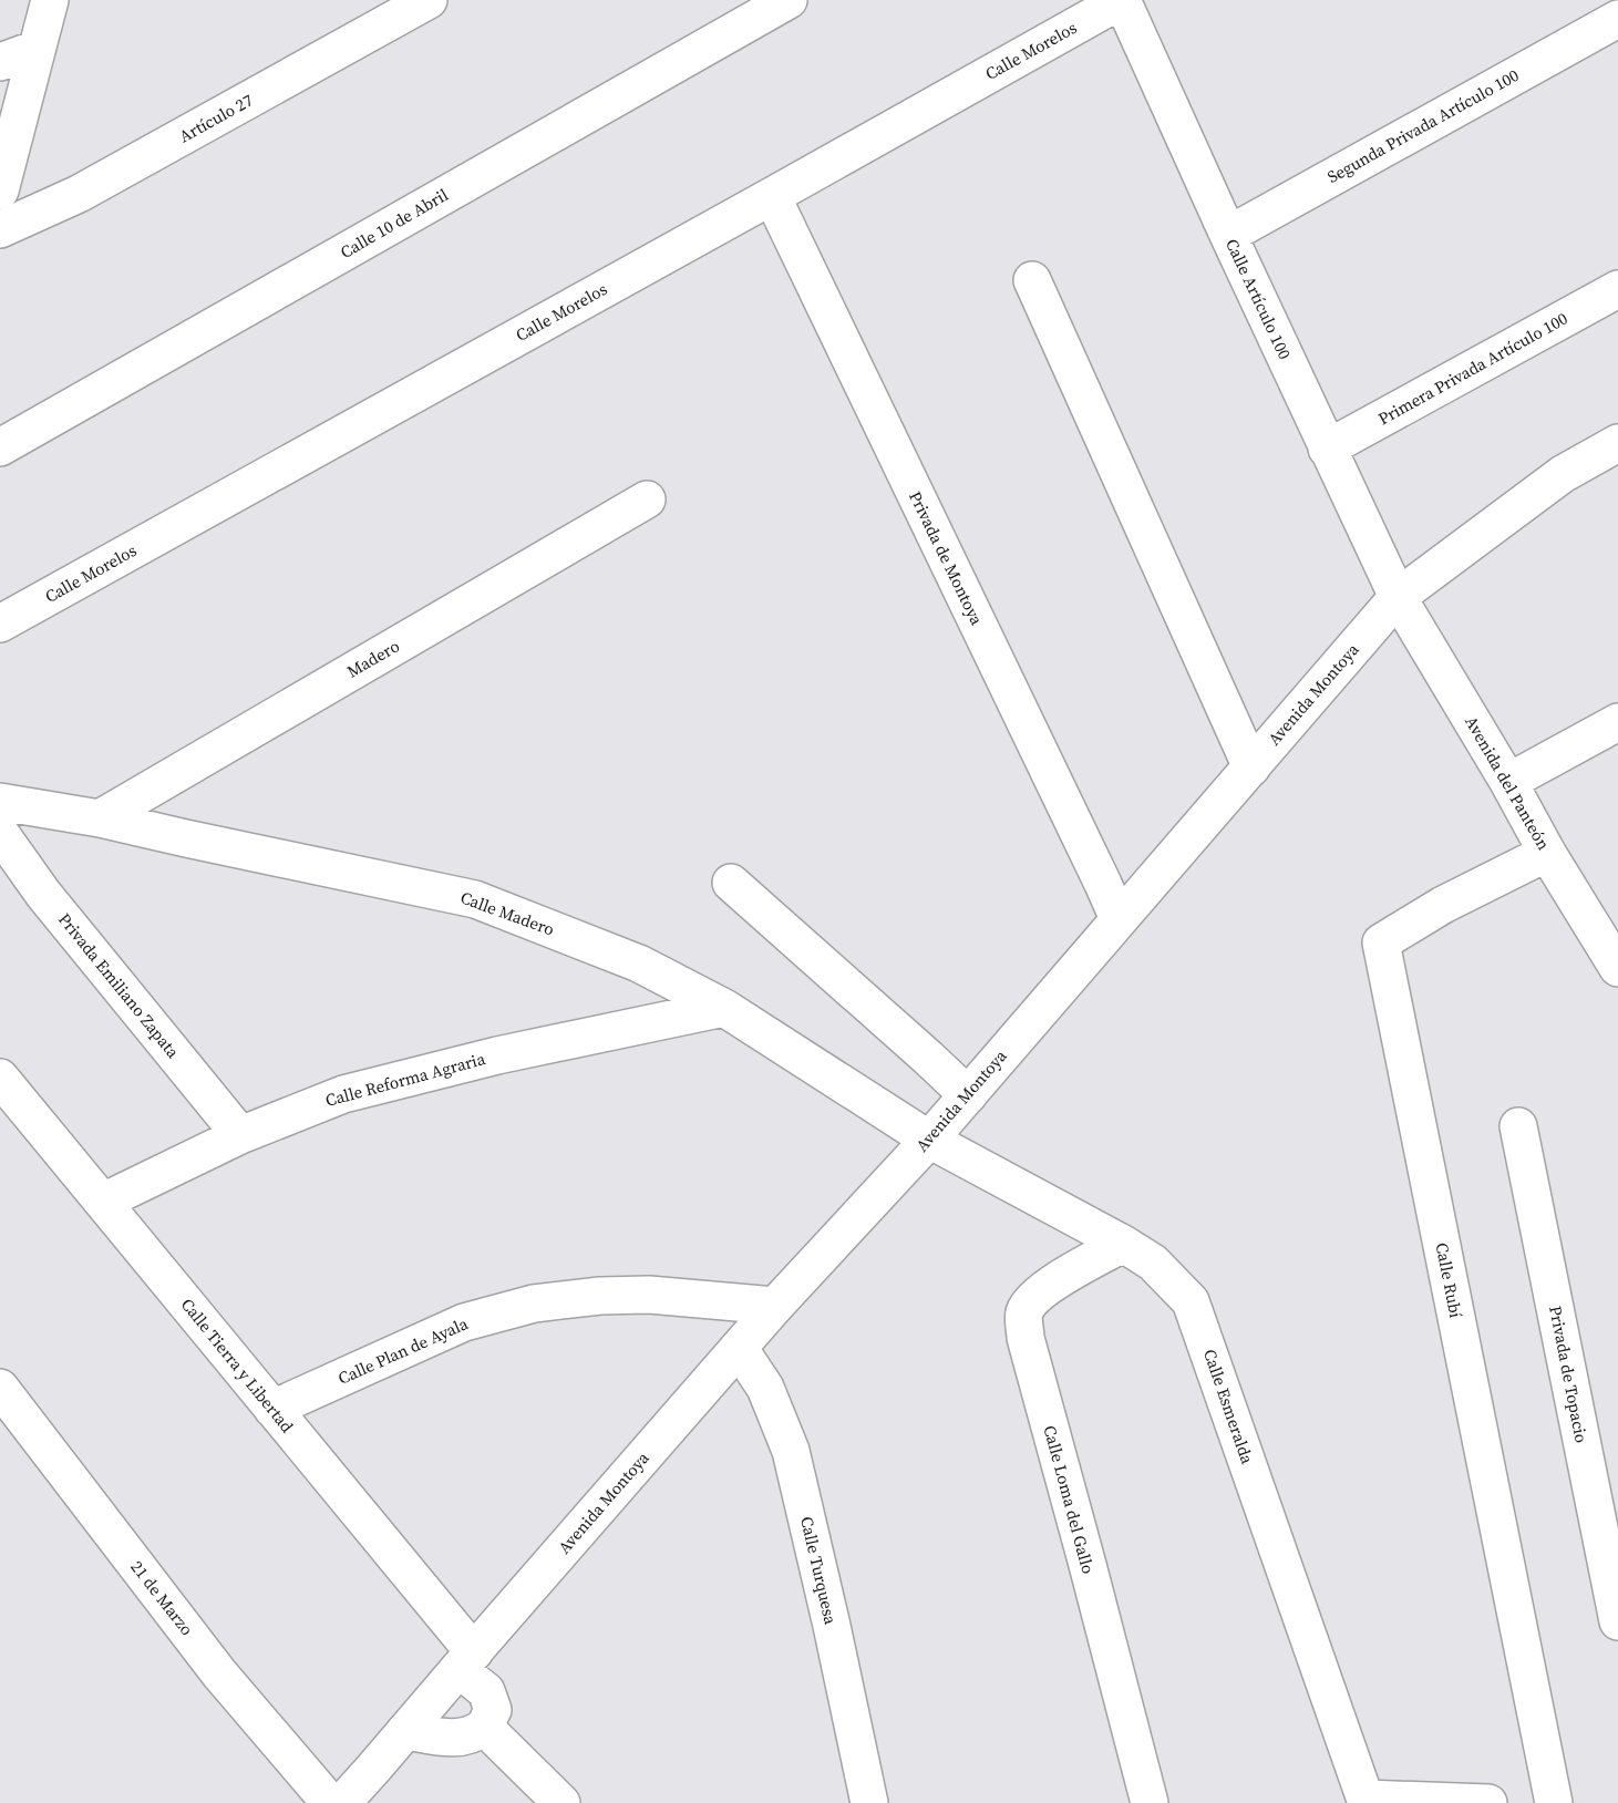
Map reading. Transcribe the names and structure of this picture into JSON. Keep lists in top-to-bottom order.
{
  "streets": {
    "street": [
      "Calle Morelos",
      "Artículo 27",
      "Segunda Privada Artículo 100",
      "Calle 10 de Abril",
      "Calle Artículo 100",
      "Primera Privada Artículo 100",
      "Privada de Montoya",
      "Madero",
      "Avenida Montoya",
      "Avenida del Panteón",
      "Calle Madero",
      "Privada Emiliano Zapata",
      "Calle Reforma Agraria",
      "Calle Rubí",
      "Calle Plan de Ayala",
      "Calle Tierra y Libertad",
      "Privada de Topacio",
      "Calle Esmeralda",
      "Calle Loma del Gallo",
      "Calle Turquesa",
      "21 de Marzo"
    ]
  },
  "crossings": [
    ["Calle Morelos", "Calle Artículo 100"],
    ["Calle Morelos", "Privada de Montoya"],
    ["Segunda Privada Artículo 100", "Calle Artículo 100"],
    ["Calle Artículo 100", "Primera Privada Artículo 100"],
    ["Calle Artículo 100", "Avenida Montoya"],
    ["Calle Artículo 100", "Avenida del Panteón"],
    ["Privada de Montoya", "Avenida Montoya"],
    ["Madero", "Calle Madero"],
    ["Avenida Montoya", "Avenida del Panteón"],
    ["Avenida Montoya", "Calle Madero"],
    ["Avenida Montoya", "Calle Plan de Ayala"],
    ["Avenida Montoya", "Calle Tierra y Libertad"],
    ["Avenida Montoya", "Calle Esmeralda"],
    ["Avenida Montoya", "Calle Turquesa"],
    ["Avenida del Panteón", "Calle Rubí"],
    ["Calle Madero", "Calle Reforma Agraria"],
    ["Calle Madero", "Calle Esmeralda"],
    ["Privada Emiliano Zapata", "Calle Reforma Agraria"],
    ["Calle Reforma Agraria", "Calle Tierra y Libertad"],
    ["Calle Plan de Ayala", "Calle Tierra y Libertad"],
    ["Calle Esmeralda", "Calle Loma del Gallo"]
  ]
}
